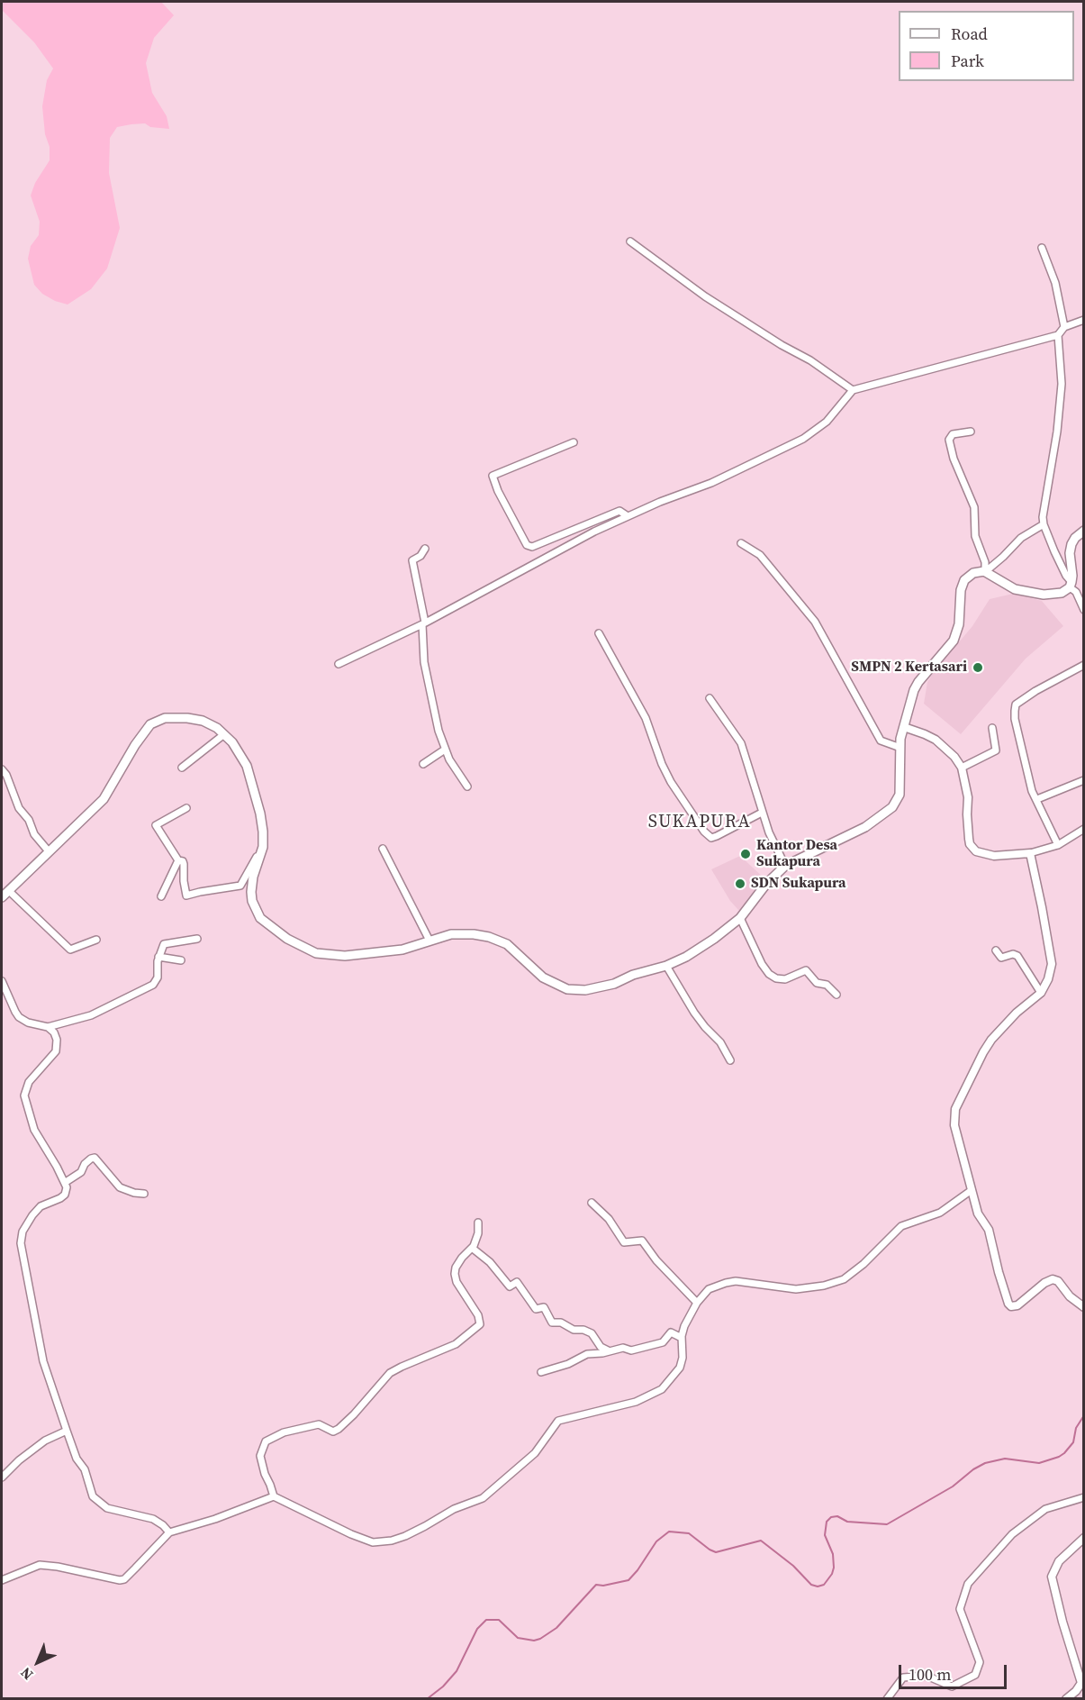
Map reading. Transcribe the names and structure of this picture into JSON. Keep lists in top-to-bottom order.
{
  "districts": ["SUKAPURA"],
  "places": ["SMPN 2 Kertasari", "Kantor Desa Sukapura", "SDN Sukapura"],
  "legend": ["Road", "Park"],
  "scale_bar": "100 m",
  "north": "bottom left"
}
